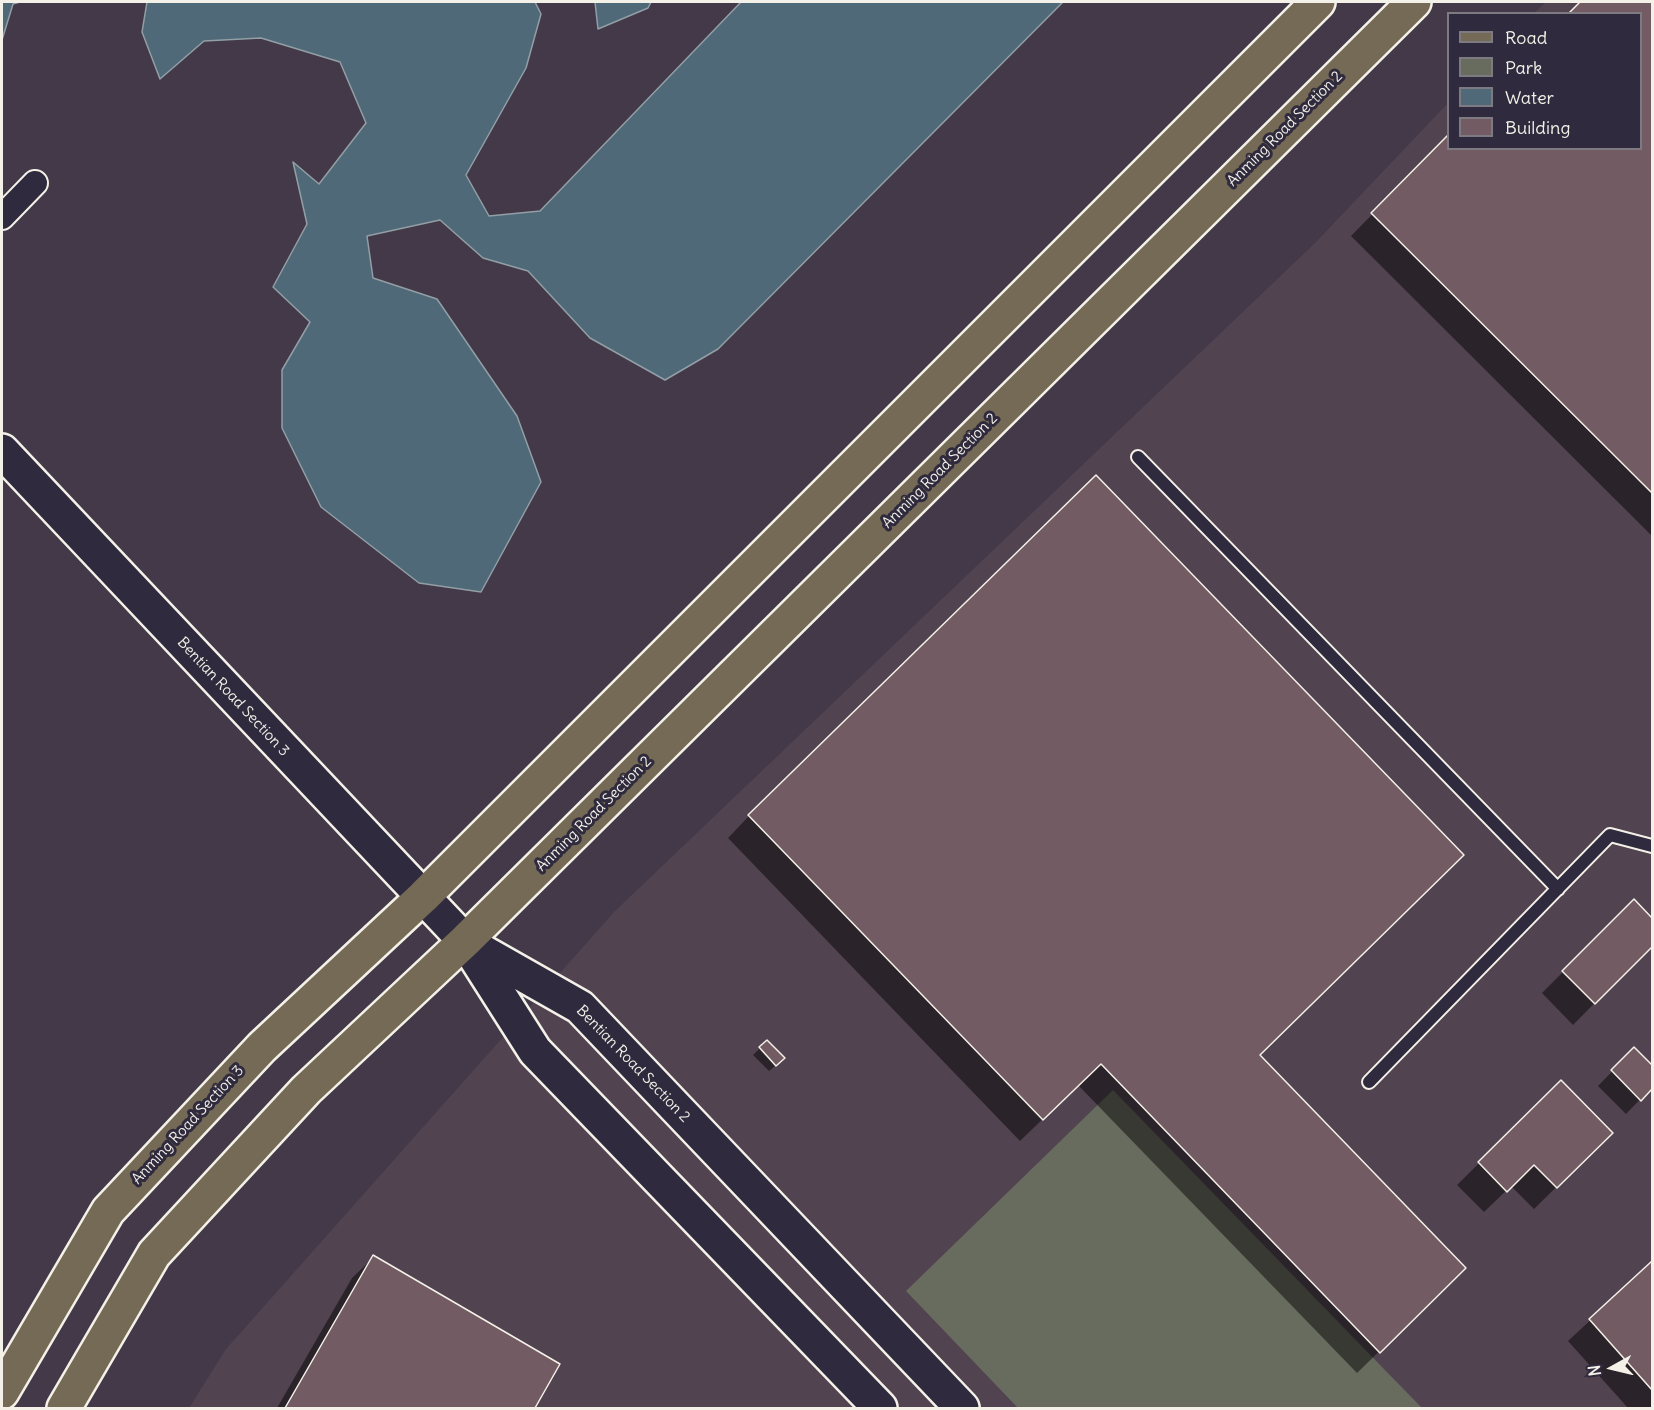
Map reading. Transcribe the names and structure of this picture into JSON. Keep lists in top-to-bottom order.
{
  "streets": {
    "main road": ["Anming Road Section 2", "Anming Road Section 3"],
    "street": ["Bentian Road Section 3", "Bentian Road Section 2"]
  },
  "crossings": [
    ["Anming Road Section 2", "Bentian Road Section 3"],
    ["Anming Road Section 2", "Bentian Road Section 2"],
    ["Bentian Road Section 3", "Bentian Road Section 2"],
    ["Bentian Road Section 3", "Anming Road Section 3"]
  ],
  "legend": [
    "Road",
    "Park",
    "Water",
    "Building"
  ],
  "north": "left"
}
